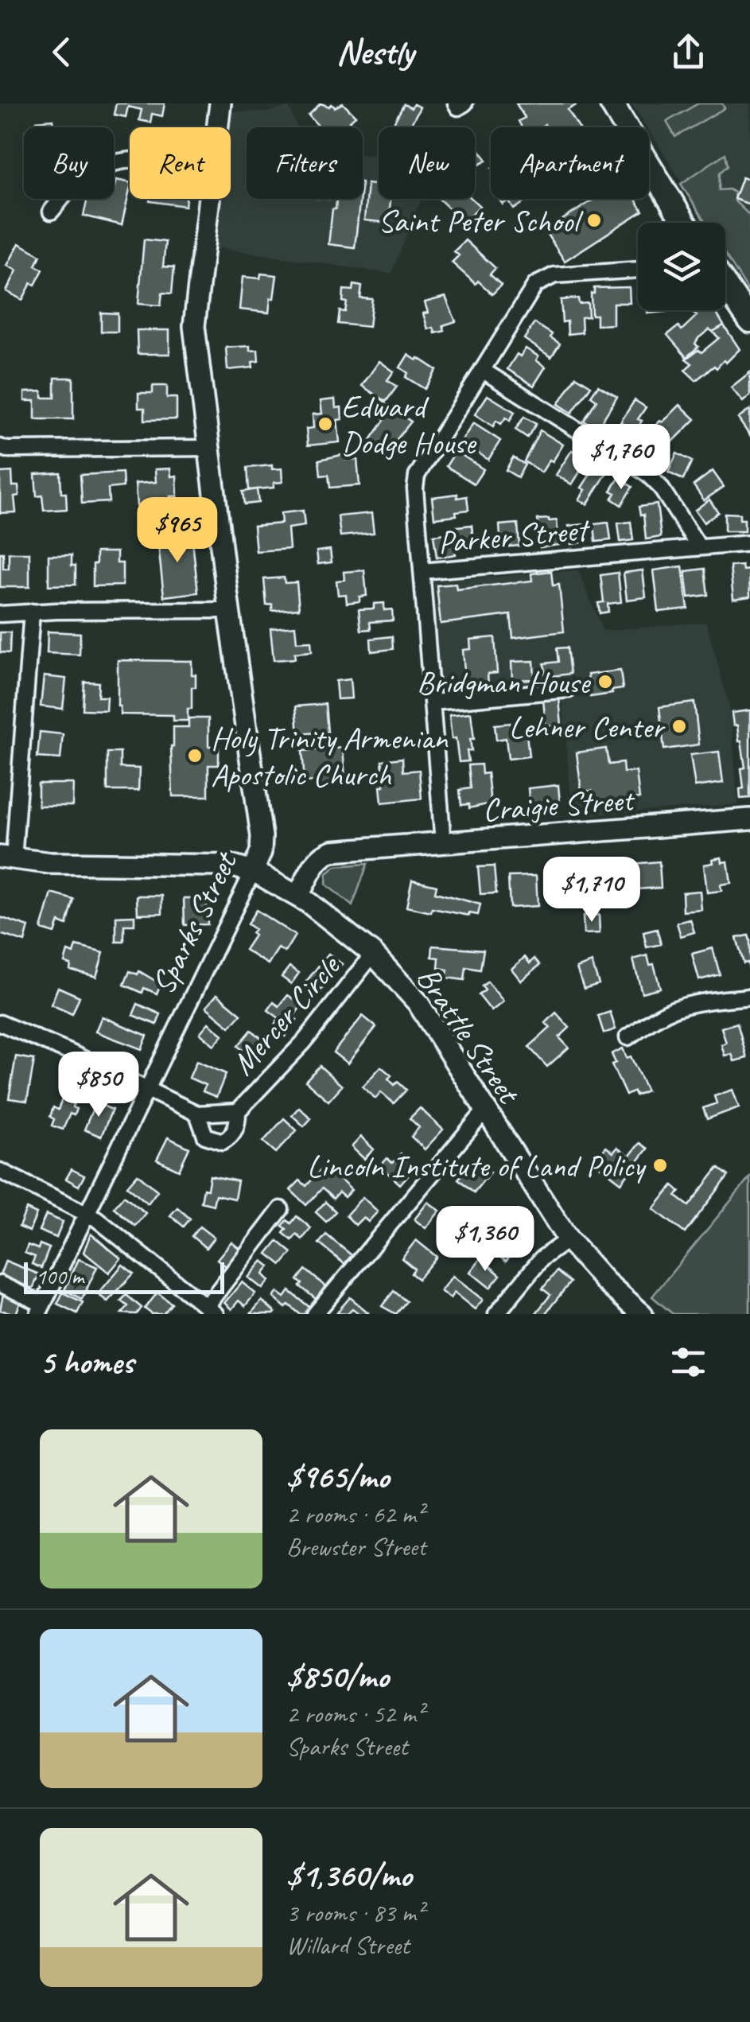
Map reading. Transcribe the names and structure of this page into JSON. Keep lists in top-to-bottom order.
{
  "streets": {
    "main road": ["Craigie Street", "Sparks Street", "Brattle Street"],
    "street": ["Parker Street", "Mercer Circle"]
  },
  "crossings": [
    ["Craigie Street", "Brattle Street"],
    ["Sparks Street", "Mercer Circle"],
    ["Sparks Street", "Brattle Street"],
    ["Mercer Circle", "Brattle Street"]
  ],
  "places": [
    "Saint Peter School",
    "Edward Dodge House",
    "Bridgman House",
    "Lehner Center",
    "Holy Trinity Armenian Apostolic Church",
    "Lincoln Institute of Land Policy"
  ],
  "scale_bar": "100 m",
  "page": {
    "header": "Nestly",
    "chip": [
      "Buy",
      "Rent",
      "Filters",
      "New",
      "Apartment"
    ],
    "price": [
      "$1,760",
      "$965",
      "$1,710",
      "$850",
      "$1,360"
    ],
    "scale": "100 m",
    "heading": "5 homes",
    "list": [
      {
        "name": "$965/mo",
        "note": "2 rooms · 62 m² · Brewster Street"
      },
      {
        "name": "$850/mo",
        "note": "2 rooms · 52 m² · Sparks Street"
      },
      {
        "name": "$1,360/mo",
        "note": "3 rooms · 83 m² · Willard Street"
      }
    ]
  }
}
